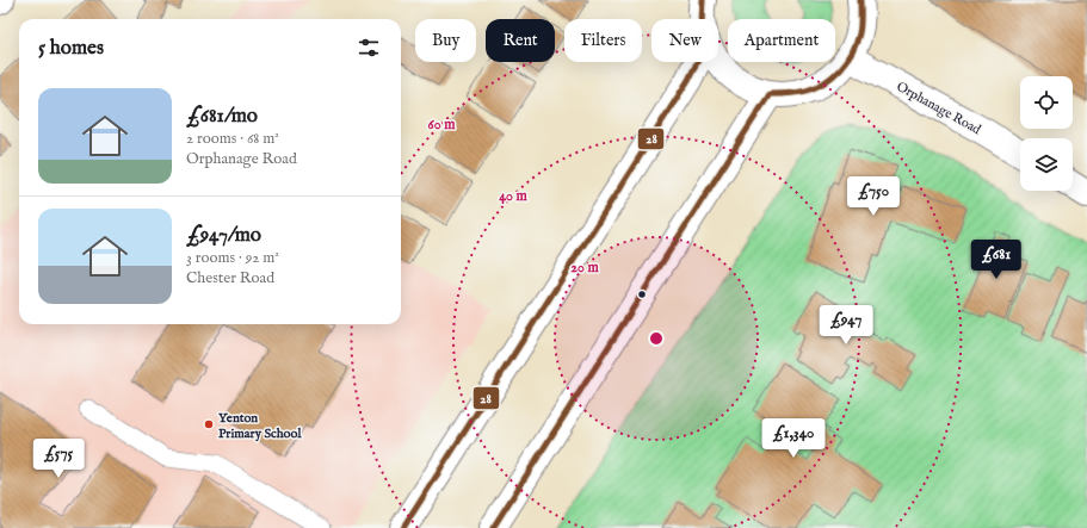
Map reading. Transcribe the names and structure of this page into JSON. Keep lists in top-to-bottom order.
{
  "streets": {
    "main road": ["Orphanage Road"]
  },
  "places": ["Yenton Primary School"],
  "lines": ["transit line 28"],
  "page": {
    "chip": [
      "Buy",
      "Rent",
      "Filters",
      "New",
      "Apartment"
    ],
    "heading": "5 homes",
    "list": [
      {
        "name": "£681/mo",
        "note": "2 rooms · 68 m² · Orphanage Road"
      },
      {
        "name": "£947/mo",
        "note": "3 rooms · 92 m² · Chester Road"
      }
    ],
    "price": [
      "£750",
      "£681",
      "£947",
      "£1,340",
      "£575"
    ]
  },
  "rings": ["60 m", "40 m", "20 m"]
}
